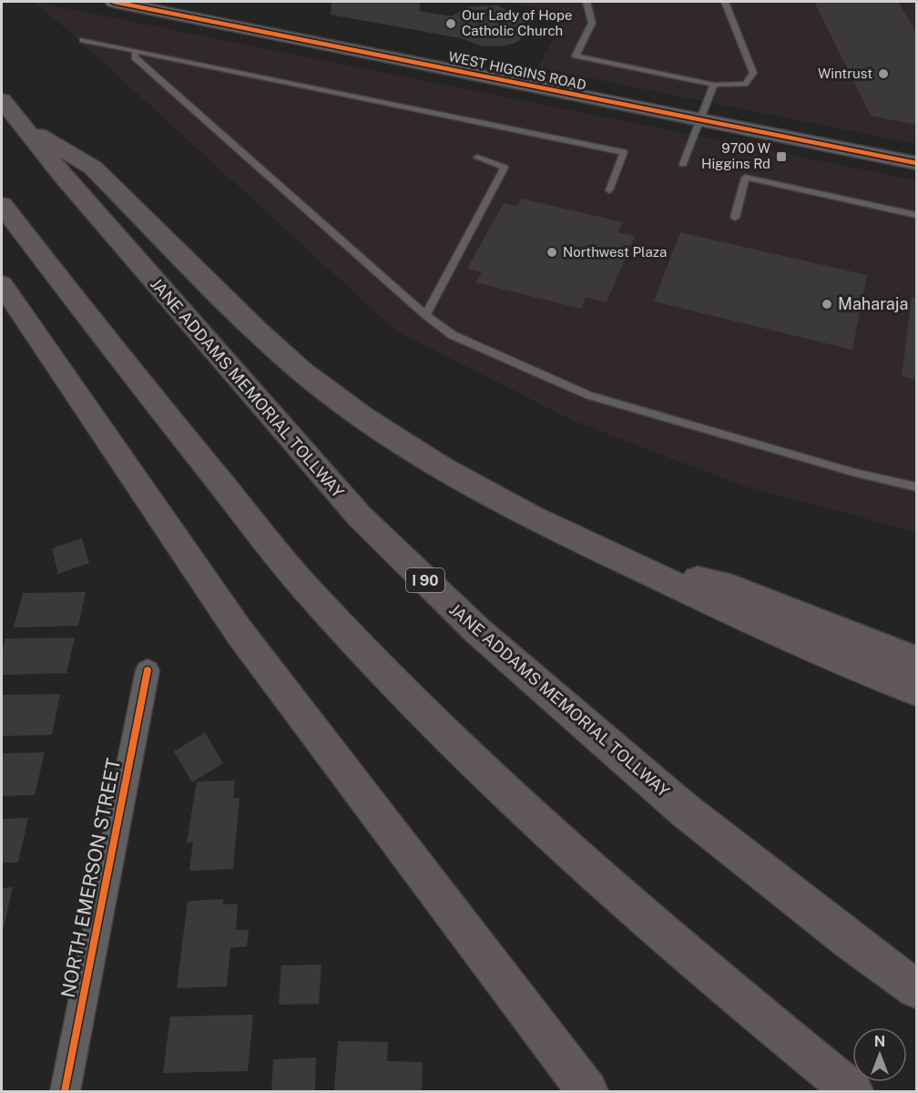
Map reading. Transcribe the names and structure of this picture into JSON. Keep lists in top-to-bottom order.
{
  "streets": {
    "highway": ["JANE ADDAMS MEMORIAL TOLLWAY", "I 90"],
    "main road": ["WEST HIGGINS ROAD"],
    "street": ["NORTH EMERSON STREET"]
  },
  "places": {
    "other": [
      "Our Lady of Hope Catholic Church",
      "Wintrust",
      "Northwest Plaza",
      "Maharaja"
    ],
    "transit": ["9700 W Higgins Rd"]
  },
  "north": "top"
}
